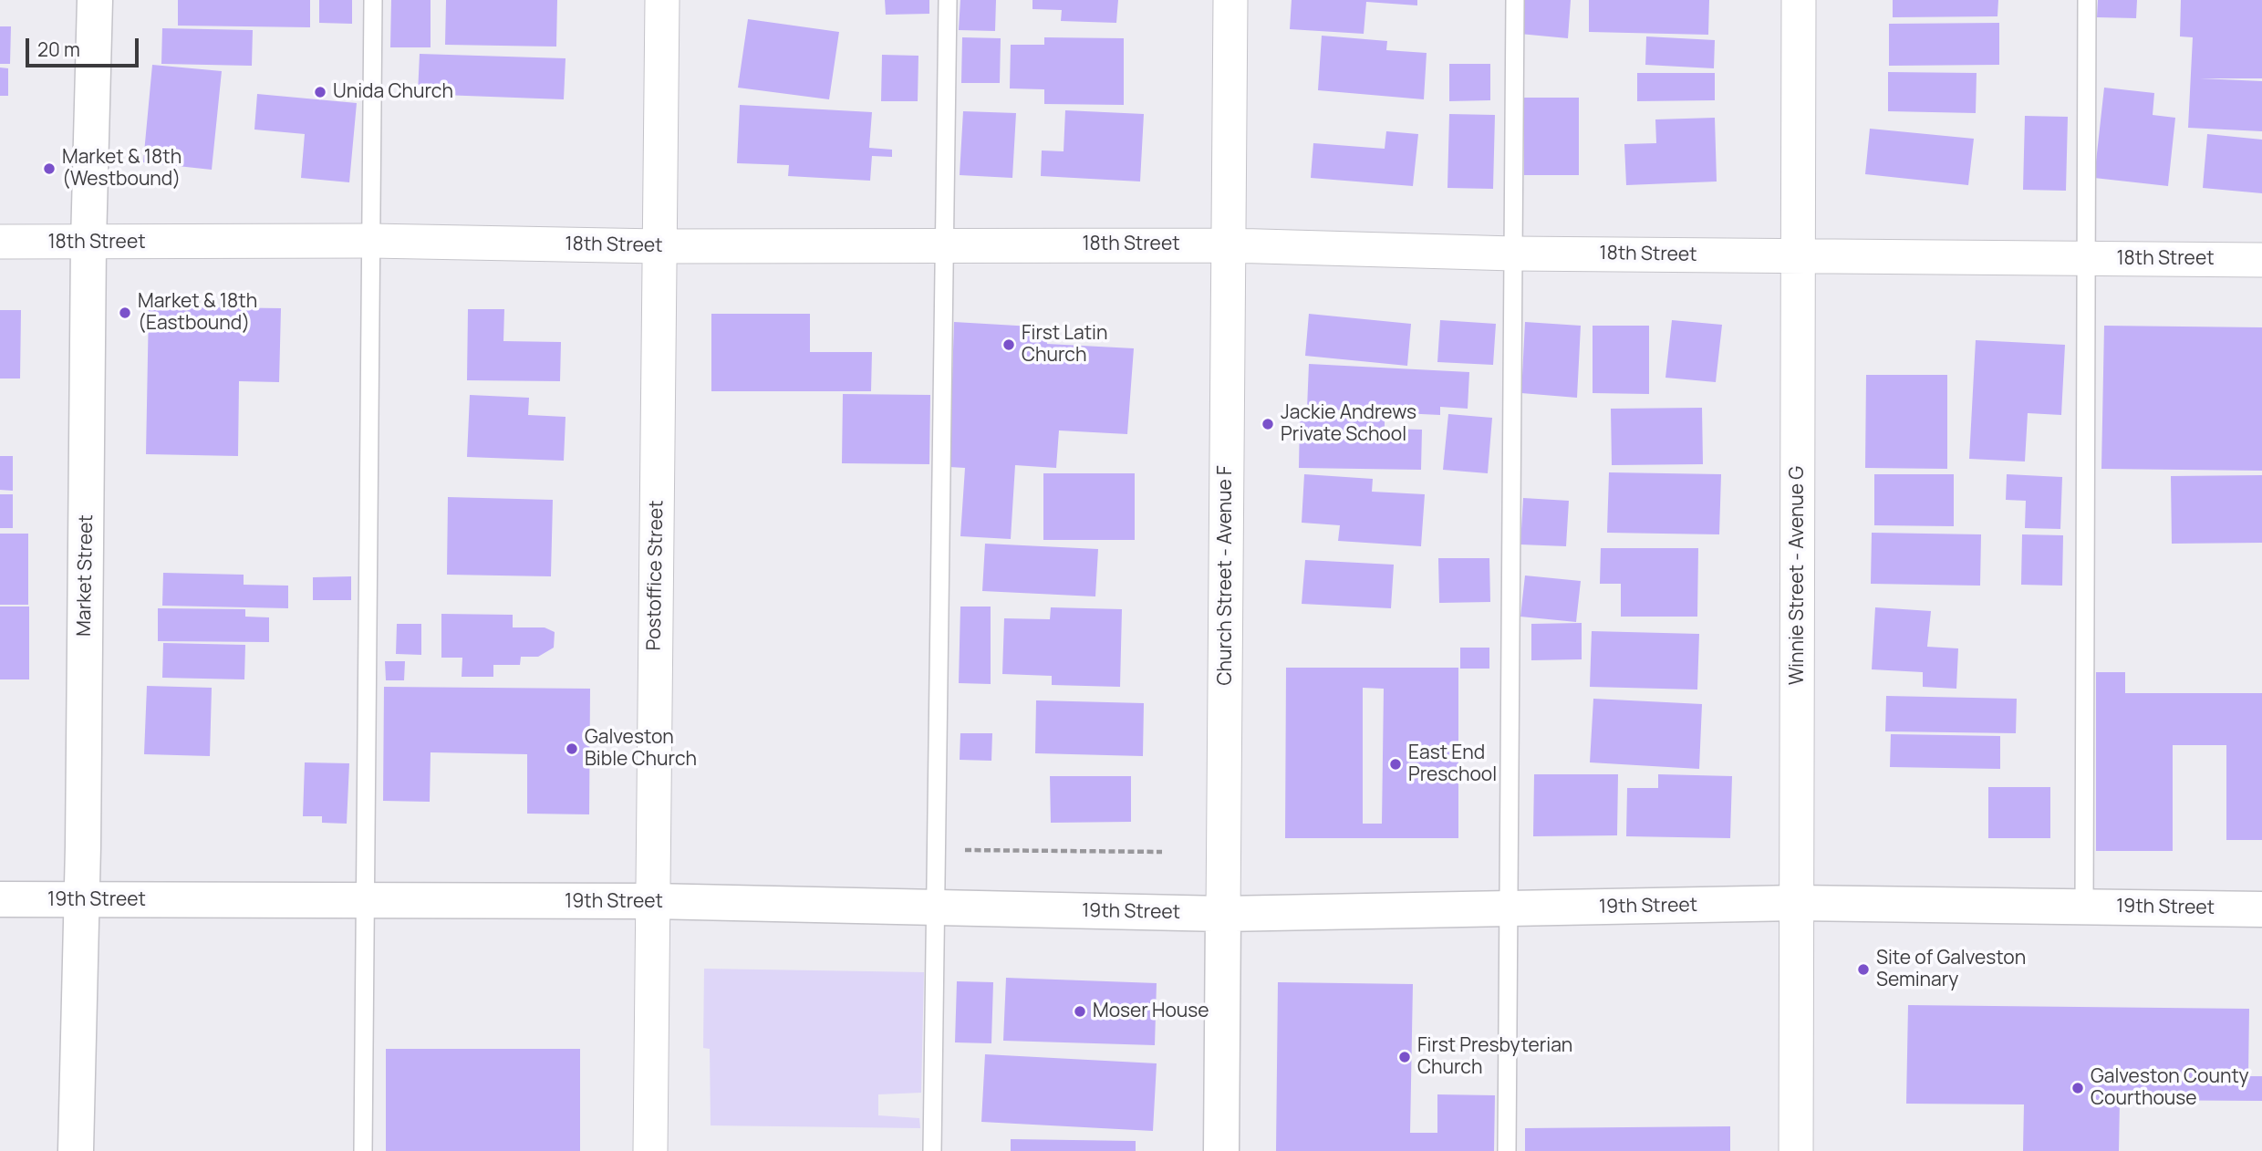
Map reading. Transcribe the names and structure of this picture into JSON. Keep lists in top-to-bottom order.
{
  "streets": {
    "street": [
      "18th Street",
      "Market Street",
      "Postoffice Street",
      "Church Street - Avenue F",
      "Winnie Street - Avenue G",
      "19th Street"
    ]
  },
  "crossings": [
    ["18th Street", "Market Street"],
    ["18th Street", "Postoffice Street"],
    ["18th Street", "Church Street - Avenue F"],
    ["18th Street", "Winnie Street - Avenue G"],
    ["Market Street", "19th Street"],
    ["Postoffice Street", "19th Street"],
    ["Church Street - Avenue F", "19th Street"],
    ["Winnie Street - Avenue G", "19th Street"]
  ],
  "places": [
    "Unida Church",
    "Market & 18th (Westbound)",
    "Market & 18th (Eastbound)",
    "First Latin Church",
    "Jackie Andrews Private School",
    "Galveston Bible Church",
    "East End Preschool",
    "Site of Galveston Seminary",
    "Moser House",
    "First Presbyterian Church",
    "Galveston County Courthouse"
  ],
  "scale_bar": "20 m"
}
